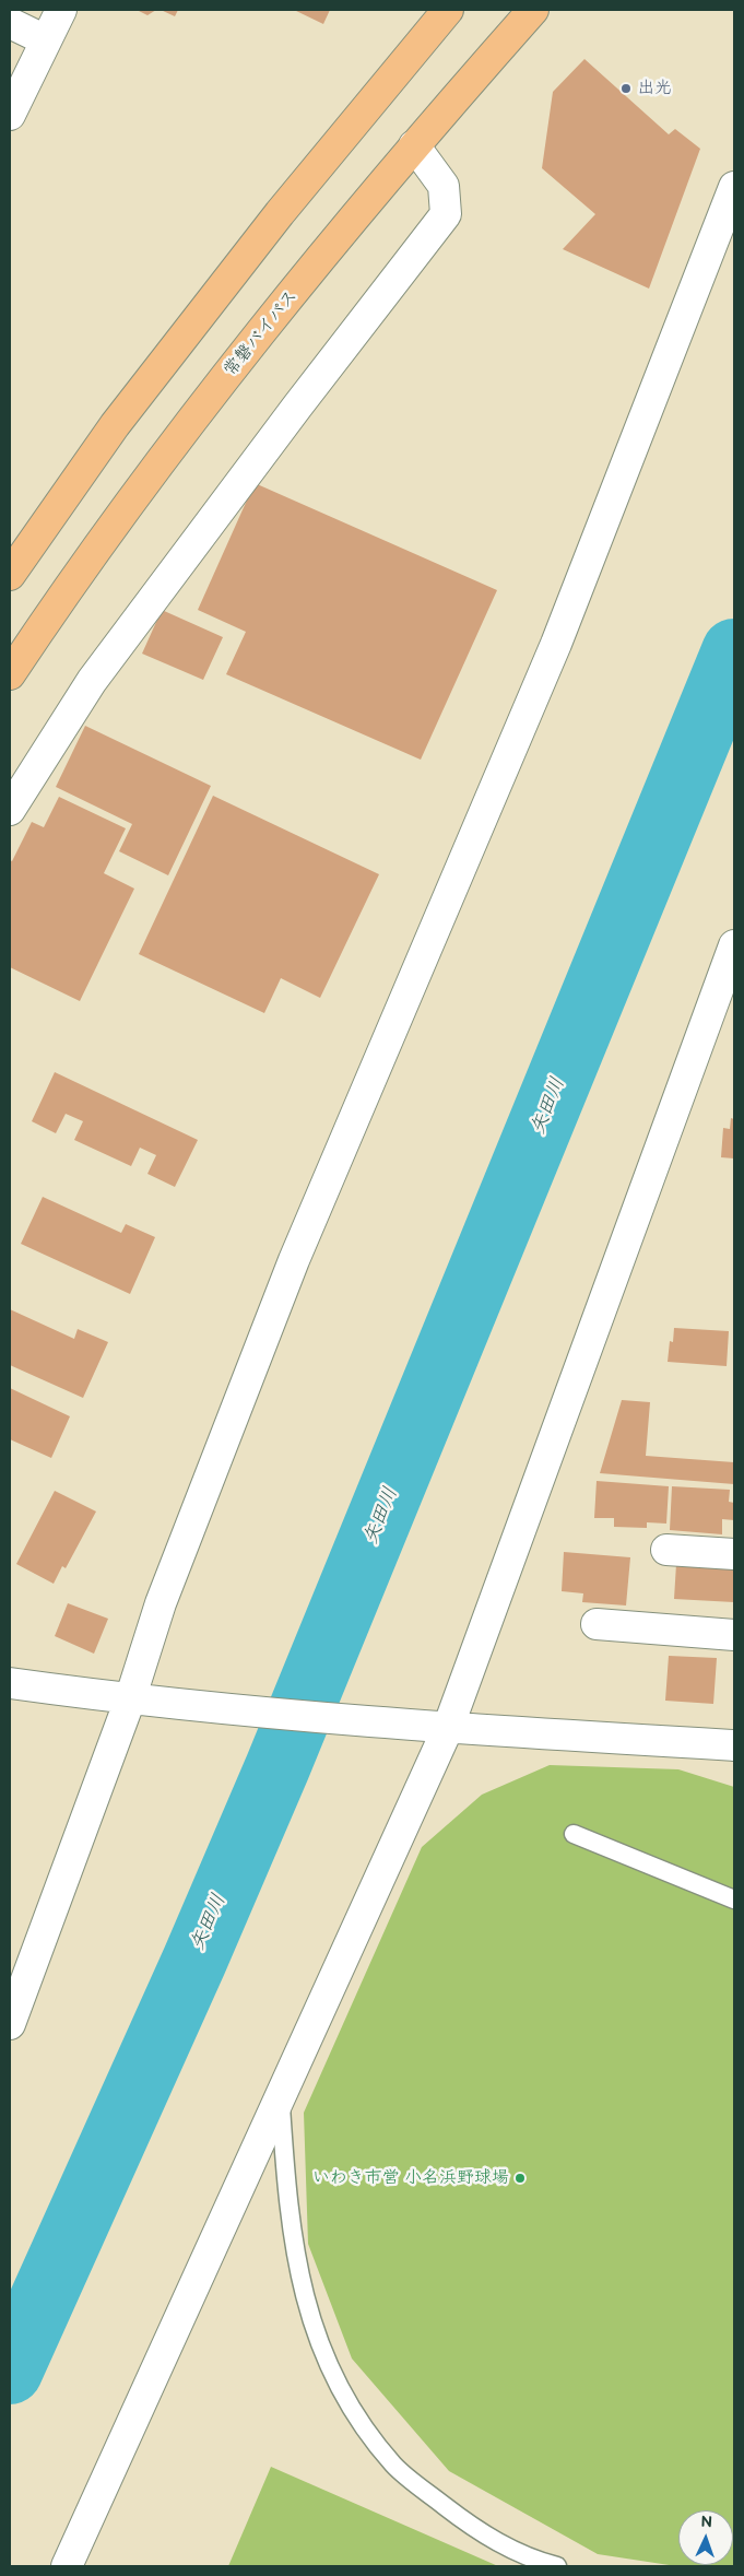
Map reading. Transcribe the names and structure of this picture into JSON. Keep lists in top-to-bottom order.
{
  "streets": {
    "highway": ["常磐バイパス"]
  },
  "water": ["矢田川"],
  "places": ["出光", "いわき市営 小名浜野球場"],
  "north": "top"
}
